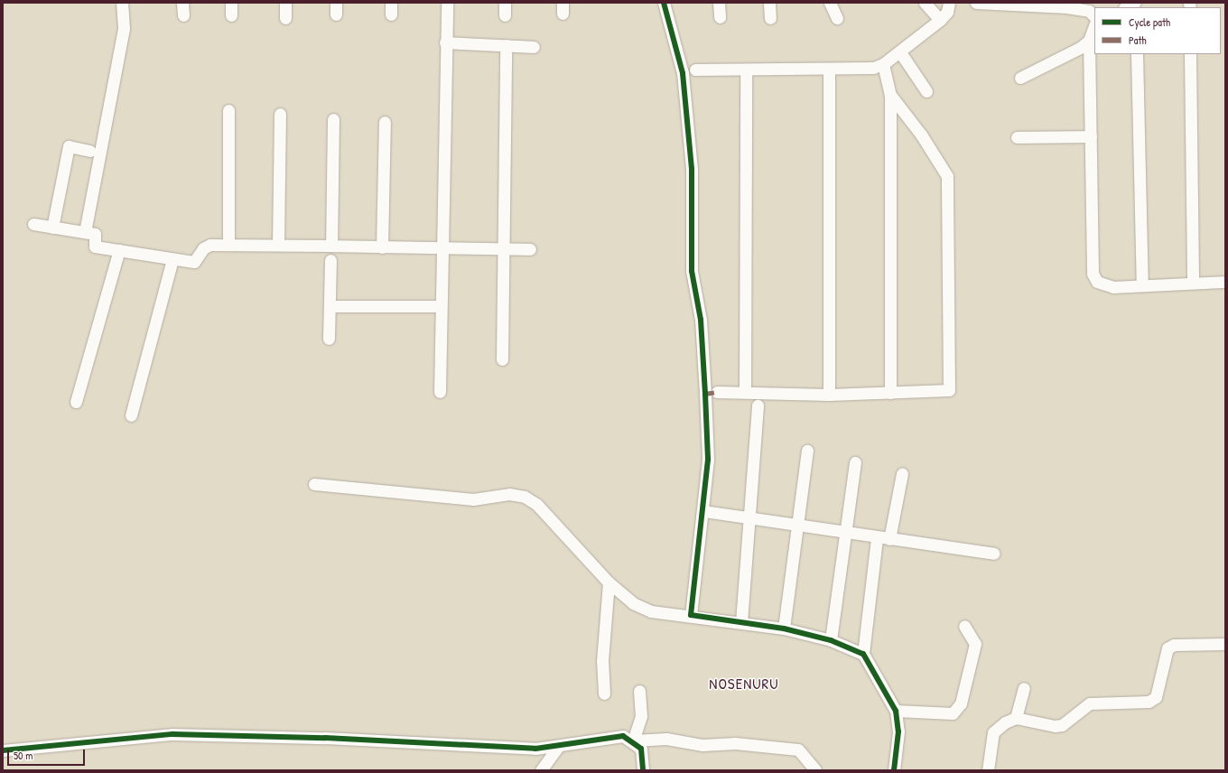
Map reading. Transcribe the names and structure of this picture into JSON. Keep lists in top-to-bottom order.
{
  "districts": ["NOSENURU"],
  "legend": ["Cycle path", "Path"],
  "scale_bar": "50 m"
}
